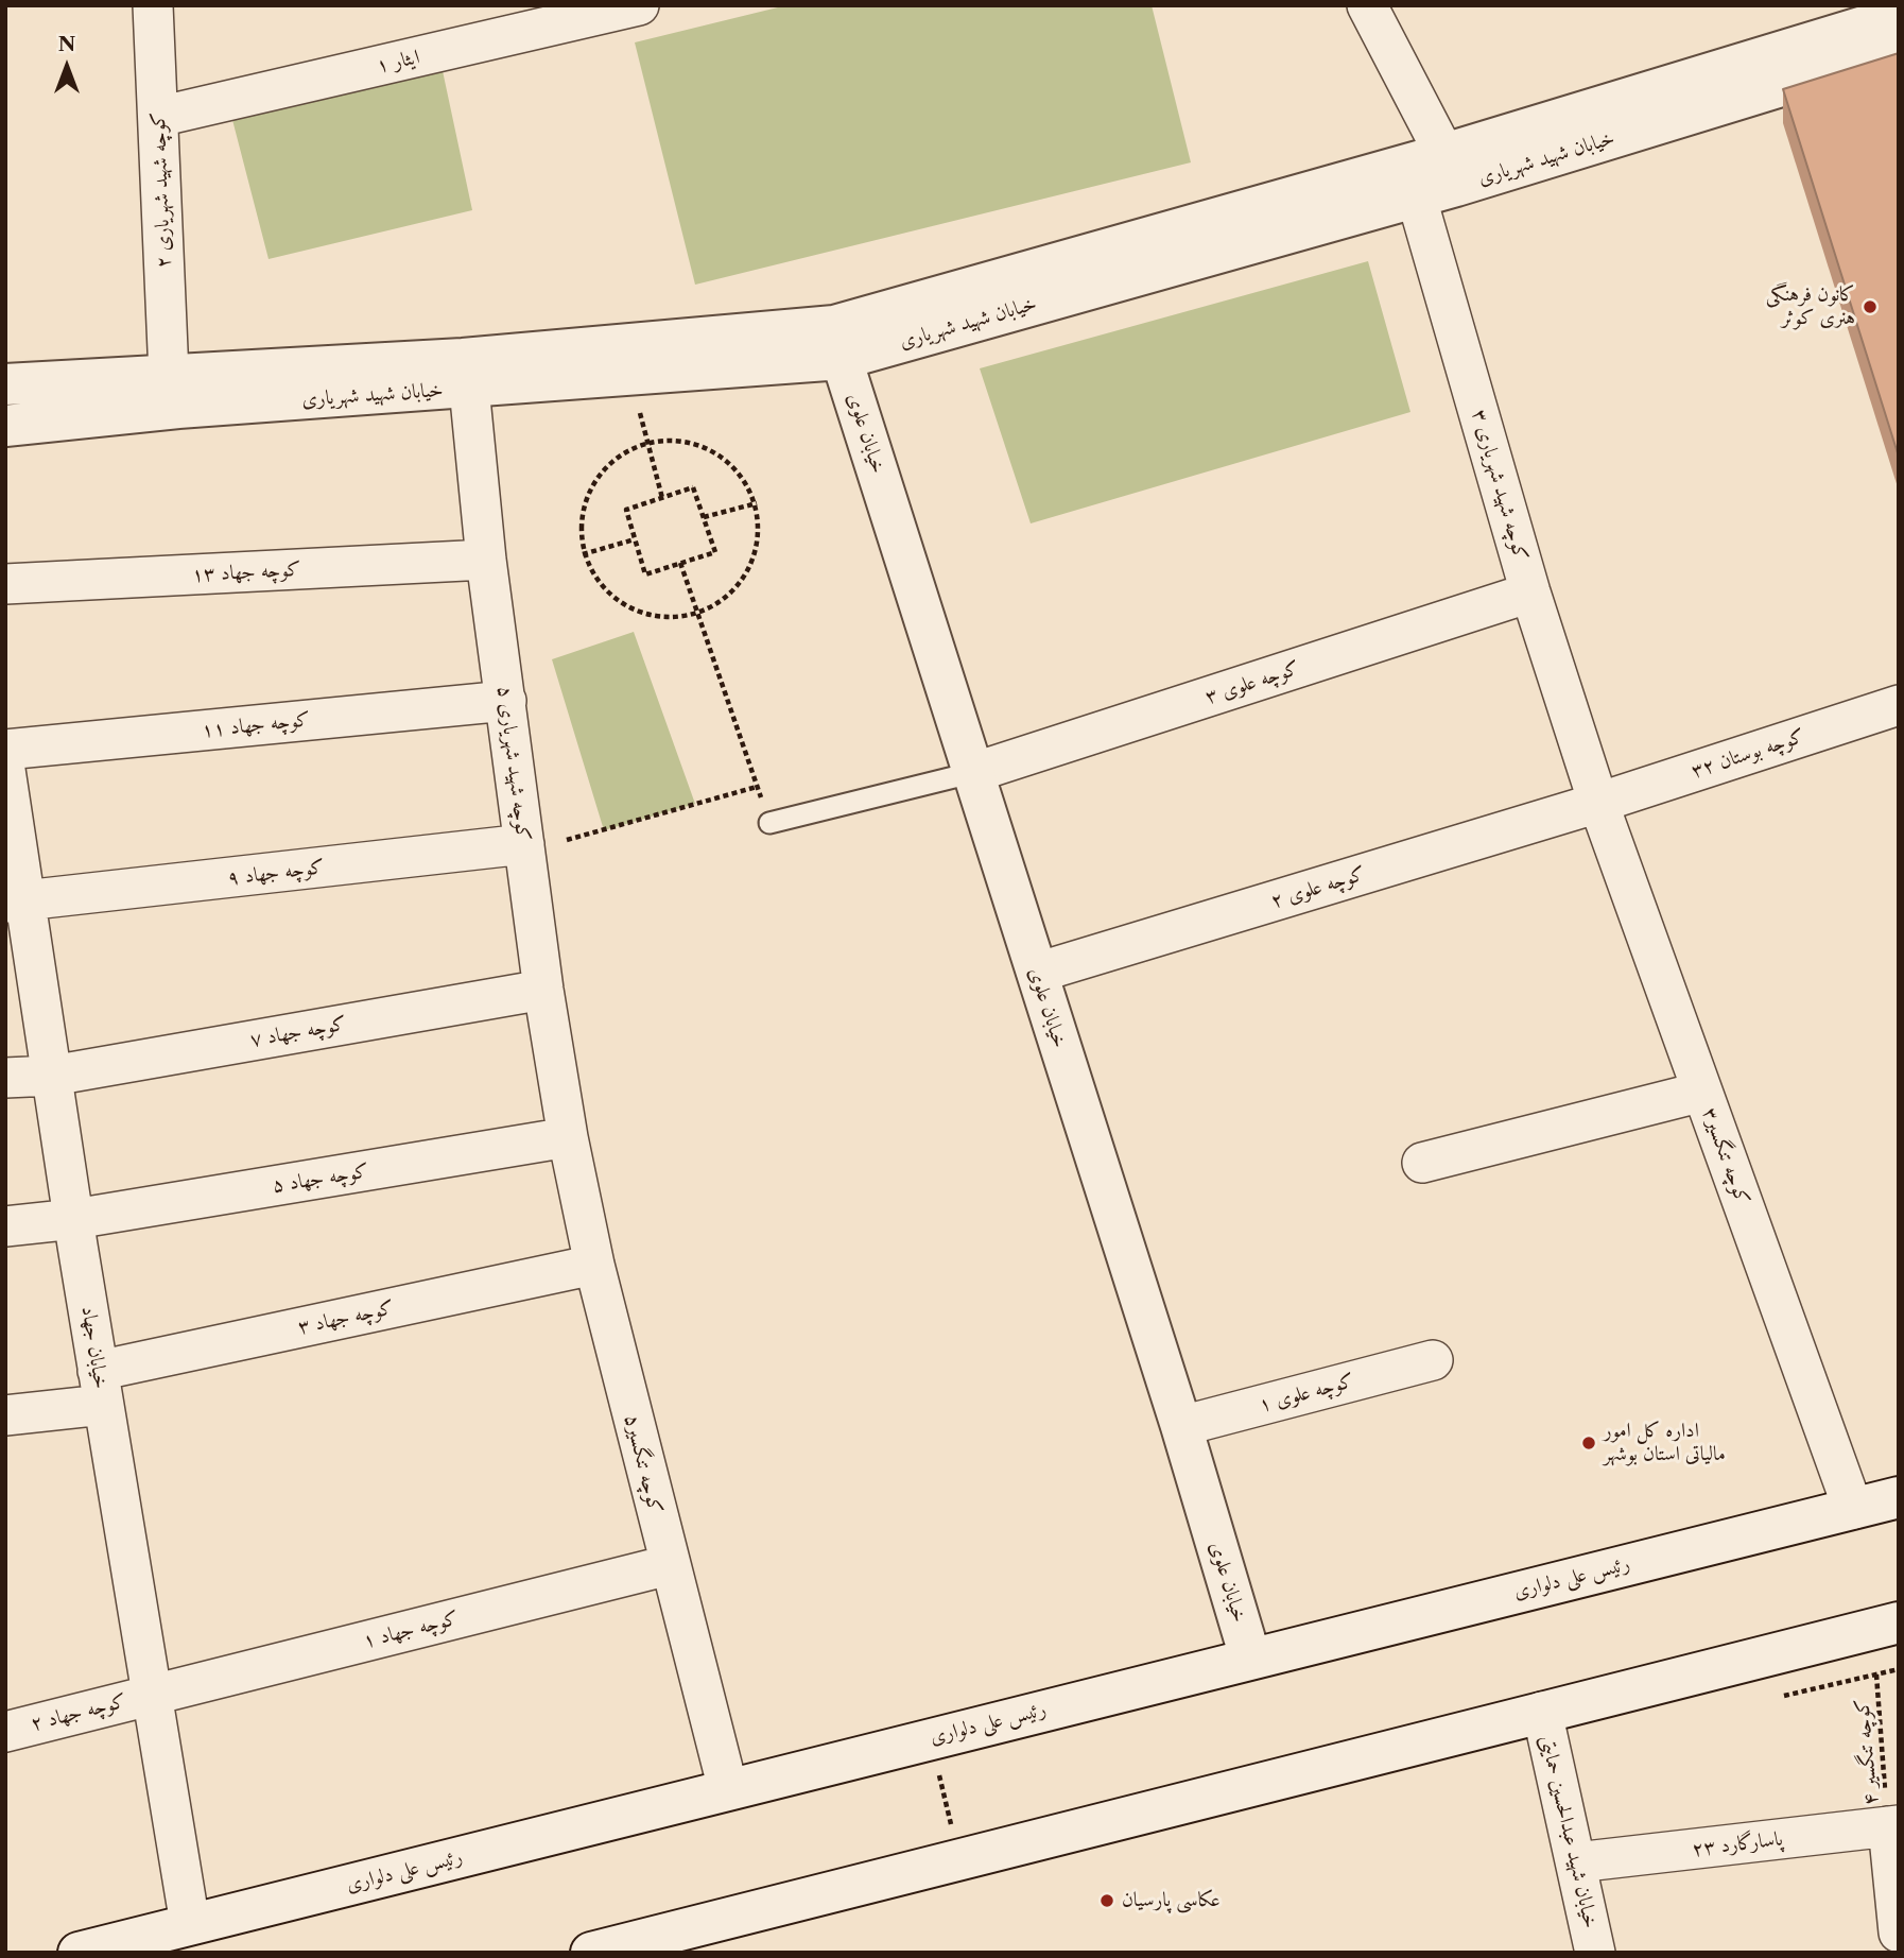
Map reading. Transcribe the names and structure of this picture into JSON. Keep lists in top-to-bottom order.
{
  "streets": {
    "street": [
      "ایثار ۱",
      "خیابان شهید شهریاری",
      "کوچه شهید شهریاری ۲",
      "خیابان علوی",
      "کوچه شهید شهریاری ۳",
      "کوچه جهاد ۱۳",
      "کوچه علوی ۳",
      "کوچه جهاد ۱۱",
      "کوچه بوستان ۳۲",
      "کوچه شهید شهریاری ۵",
      "کوچه جهاد ۹",
      "کوچه علوی ۲",
      "کوچه جهاد ۷",
      "کوچه تنگسیر۳",
      "کوچه جهاد ۵",
      "کوچه جهاد ۳",
      "خیابان جهاد",
      "کوچه علوی ۱",
      "کوچه تنگسیر۵",
      "رئیس علی دلواری",
      "کوچه جهاد ۱",
      "کوچه جهاد ۲",
      "خیابان شهید عبدالحسین حمایتی",
      "پاسارگارد ۲۳"
    ],
    "path": ["کوچه تنگسیر ۴"]
  },
  "crossings": [
    ["ایثار ۱", "کوچه شهید شهریاری ۲"],
    ["خیابان شهید شهریاری", "کوچه شهید شهریاری ۲"],
    ["خیابان شهید شهریاری", "خیابان علوی"],
    ["خیابان شهید شهریاری", "کوچه شهید شهریاری ۳"],
    ["خیابان شهید شهریاری", "کوچه شهید شهریاری ۵"],
    ["خیابان علوی", "کوچه علوی ۳"],
    ["خیابان علوی", "کوچه علوی ۲"],
    ["خیابان علوی", "کوچه علوی ۱"],
    ["خیابان علوی", "رئیس علی دلواری"],
    ["کوچه شهید شهریاری ۳", "کوچه علوی ۳"],
    ["کوچه شهید شهریاری ۳", "کوچه بوستان ۳۲"],
    ["کوچه شهید شهریاری ۳", "کوچه علوی ۲"],
    ["کوچه شهید شهریاری ۳", "کوچه تنگسیر۳"],
    ["کوچه جهاد ۱۳", "کوچه شهید شهریاری ۵"],
    ["کوچه جهاد ۱۱", "کوچه شهید شهریاری ۵"],
    ["کوچه بوستان ۳۲", "کوچه علوی ۲"],
    ["کوچه بوستان ۳۲", "کوچه تنگسیر۳"],
    ["کوچه شهید شهریاری ۵", "کوچه جهاد ۹"],
    ["کوچه شهید شهریاری ۵", "کوچه جهاد ۷"],
    ["کوچه شهید شهریاری ۵", "کوچه جهاد ۵"],
    ["کوچه شهید شهریاری ۵", "کوچه تنگسیر۵"],
    ["کوچه جهاد ۹", "خیابان جهاد"],
    ["کوچه علوی ۲", "کوچه تنگسیر۳"],
    ["کوچه جهاد ۷", "خیابان جهاد"],
    ["کوچه تنگسیر۳", "رئیس علی دلواری"],
    ["کوچه جهاد ۵", "خیابان جهاد"],
    ["کوچه جهاد ۵", "کوچه تنگسیر۵"],
    ["کوچه جهاد ۳", "خیابان جهاد"],
    ["کوچه جهاد ۳", "کوچه تنگسیر۵"],
    ["خیابان جهاد", "رئیس علی دلواری"],
    ["خیابان جهاد", "کوچه جهاد ۱"],
    ["خیابان جهاد", "کوچه جهاد ۲"],
    ["کوچه تنگسیر۵", "رئیس علی دلواری"],
    ["کوچه تنگسیر۵", "کوچه جهاد ۱"],
    ["کوچه جهاد ۱", "کوچه جهاد ۲"],
    ["کوچه تنگسیر ۴", "پاسارگارد ۲۳"],
    ["خیابان شهید عبدالحسین حمایتی", "پاسارگارد ۲۳"]
  ],
  "places": ["کانون فرهنگی هنری کوثر", "اداره کل امور مالیاتی استان بوشهر", "عکاسی پارسیان"],
  "north": "top"
}
